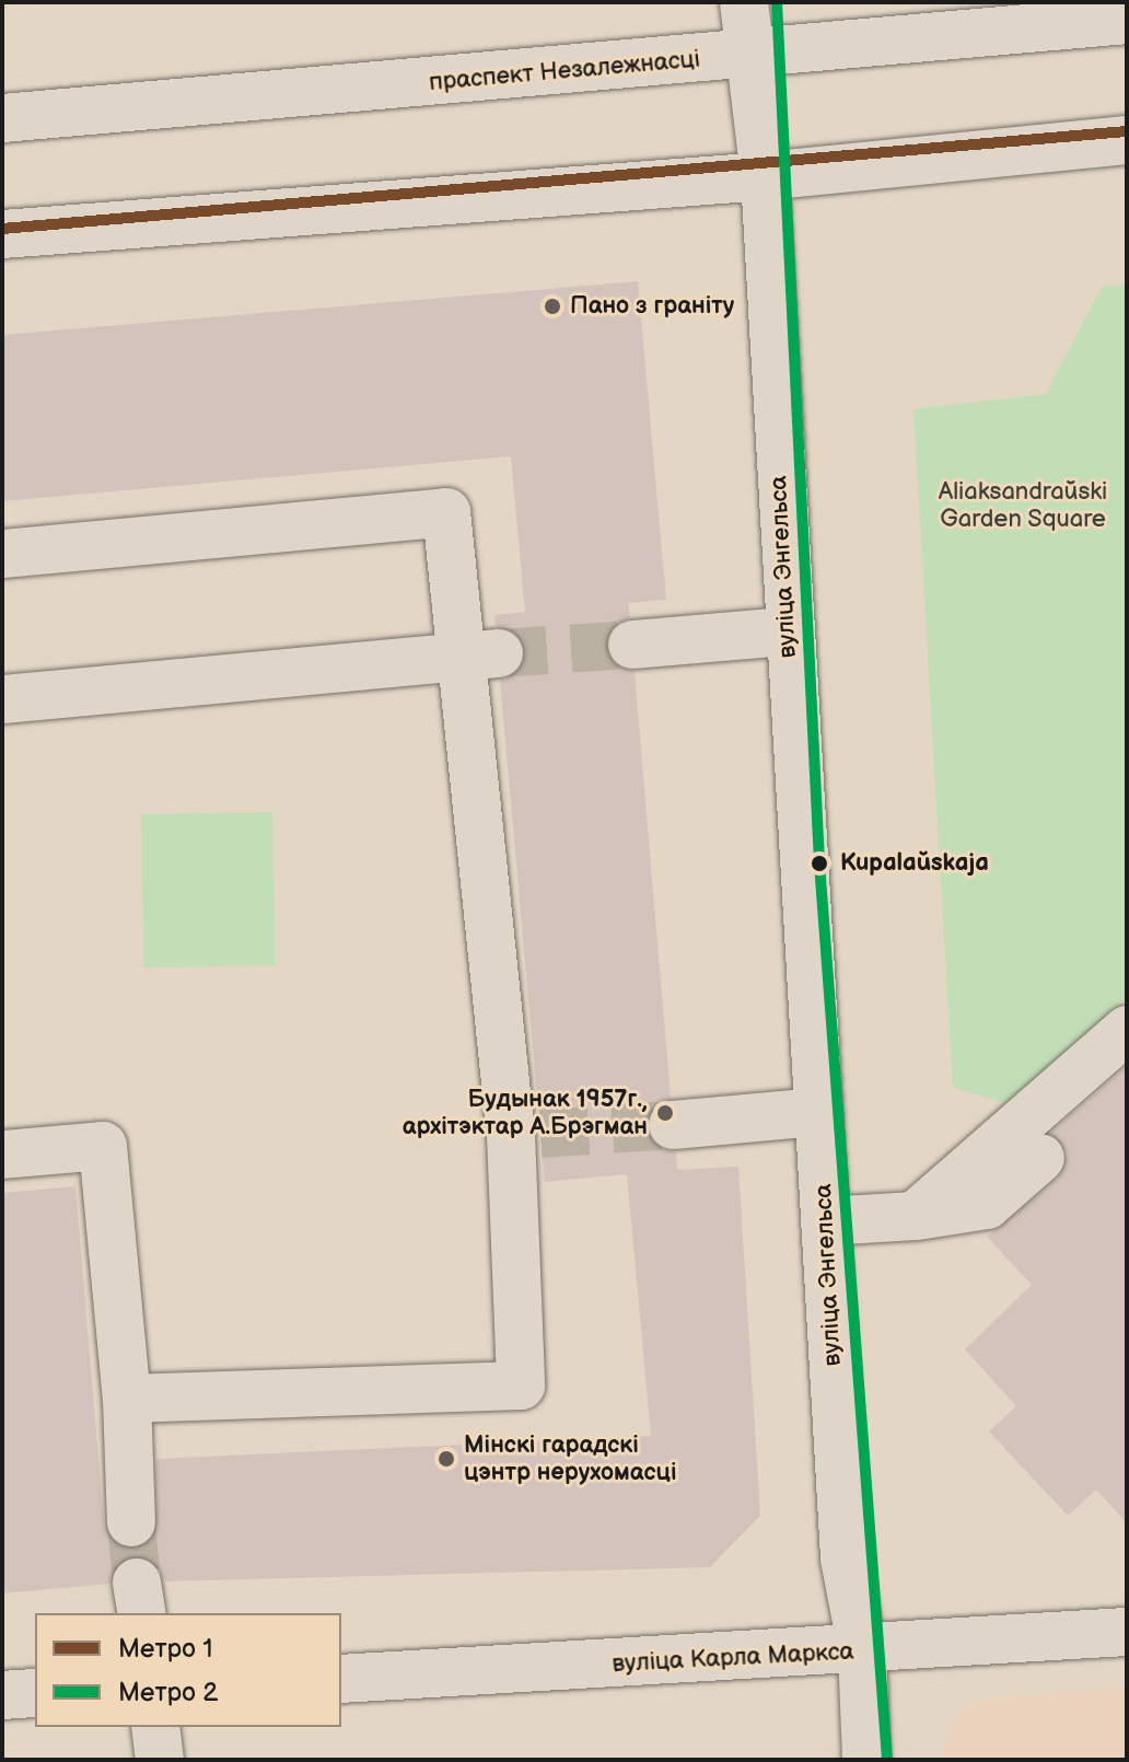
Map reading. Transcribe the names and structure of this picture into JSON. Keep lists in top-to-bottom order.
{
  "streets": {
    "main road": ["праспект Незалежнасці", "вуліца Энгельса", "вуліца Карла Маркса"]
  },
  "crossings": [
    ["праспект Незалежнасці", "вуліца Энгельса"],
    ["вуліца Энгельса", "вуліца Карла Маркса"]
  ],
  "parks": ["Aliaksandraŭski Garden Square"],
  "places": [
    "Пано з граніту",
    "Kupalaŭskaja",
    "Будынак 1957г., архітэктар А.Брэгман",
    "Мінскі гарадскі цэнтр нерухомасці"
  ],
  "lines": ["metro line 2", "metro line 1"],
  "legend": ["Метро 1", "Метро 2"]
}
